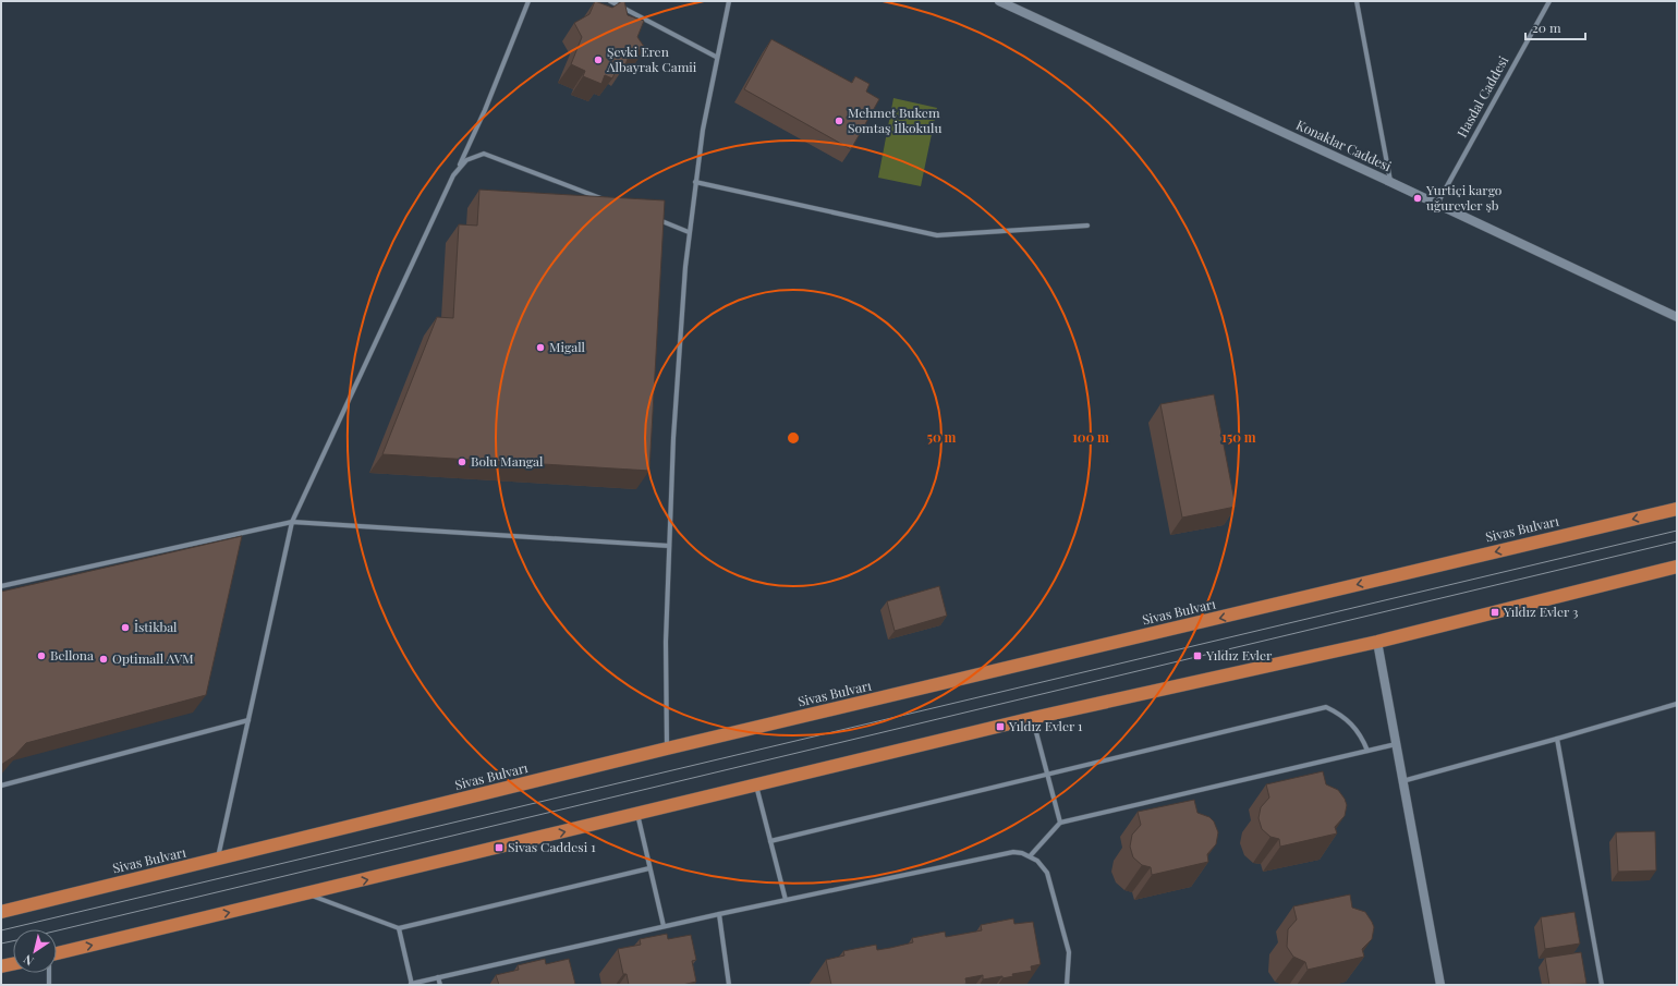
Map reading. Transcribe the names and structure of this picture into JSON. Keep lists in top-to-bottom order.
{
  "streets": {
    "highway": ["Sivas Bulvarı"],
    "street": ["Hasdal Caddesi", "Konaklar Caddesi"]
  },
  "crossings": [
    ["Hasdal Caddesi", "Konaklar Caddesi"]
  ],
  "places": {
    "other": [
      "Şevki Eren Albayrak Camii",
      "Mehmet Bukem Somtaş İlkokulu",
      "Yurtiçi kargo uğurevler şb",
      "Migall",
      "Bolu Mangal",
      "İstikbal",
      "Bellona",
      "Optimall AVM"
    ],
    "transit": [
      "Yıldız Evler 3",
      "Yıldız Evler",
      "Yıldız Evler 1",
      "Sivas Caddesi 1"
    ]
  },
  "scale_bar": "20 m",
  "north": "bottom left",
  "rings": ["50 m", "100 m", "150 m"]
}
